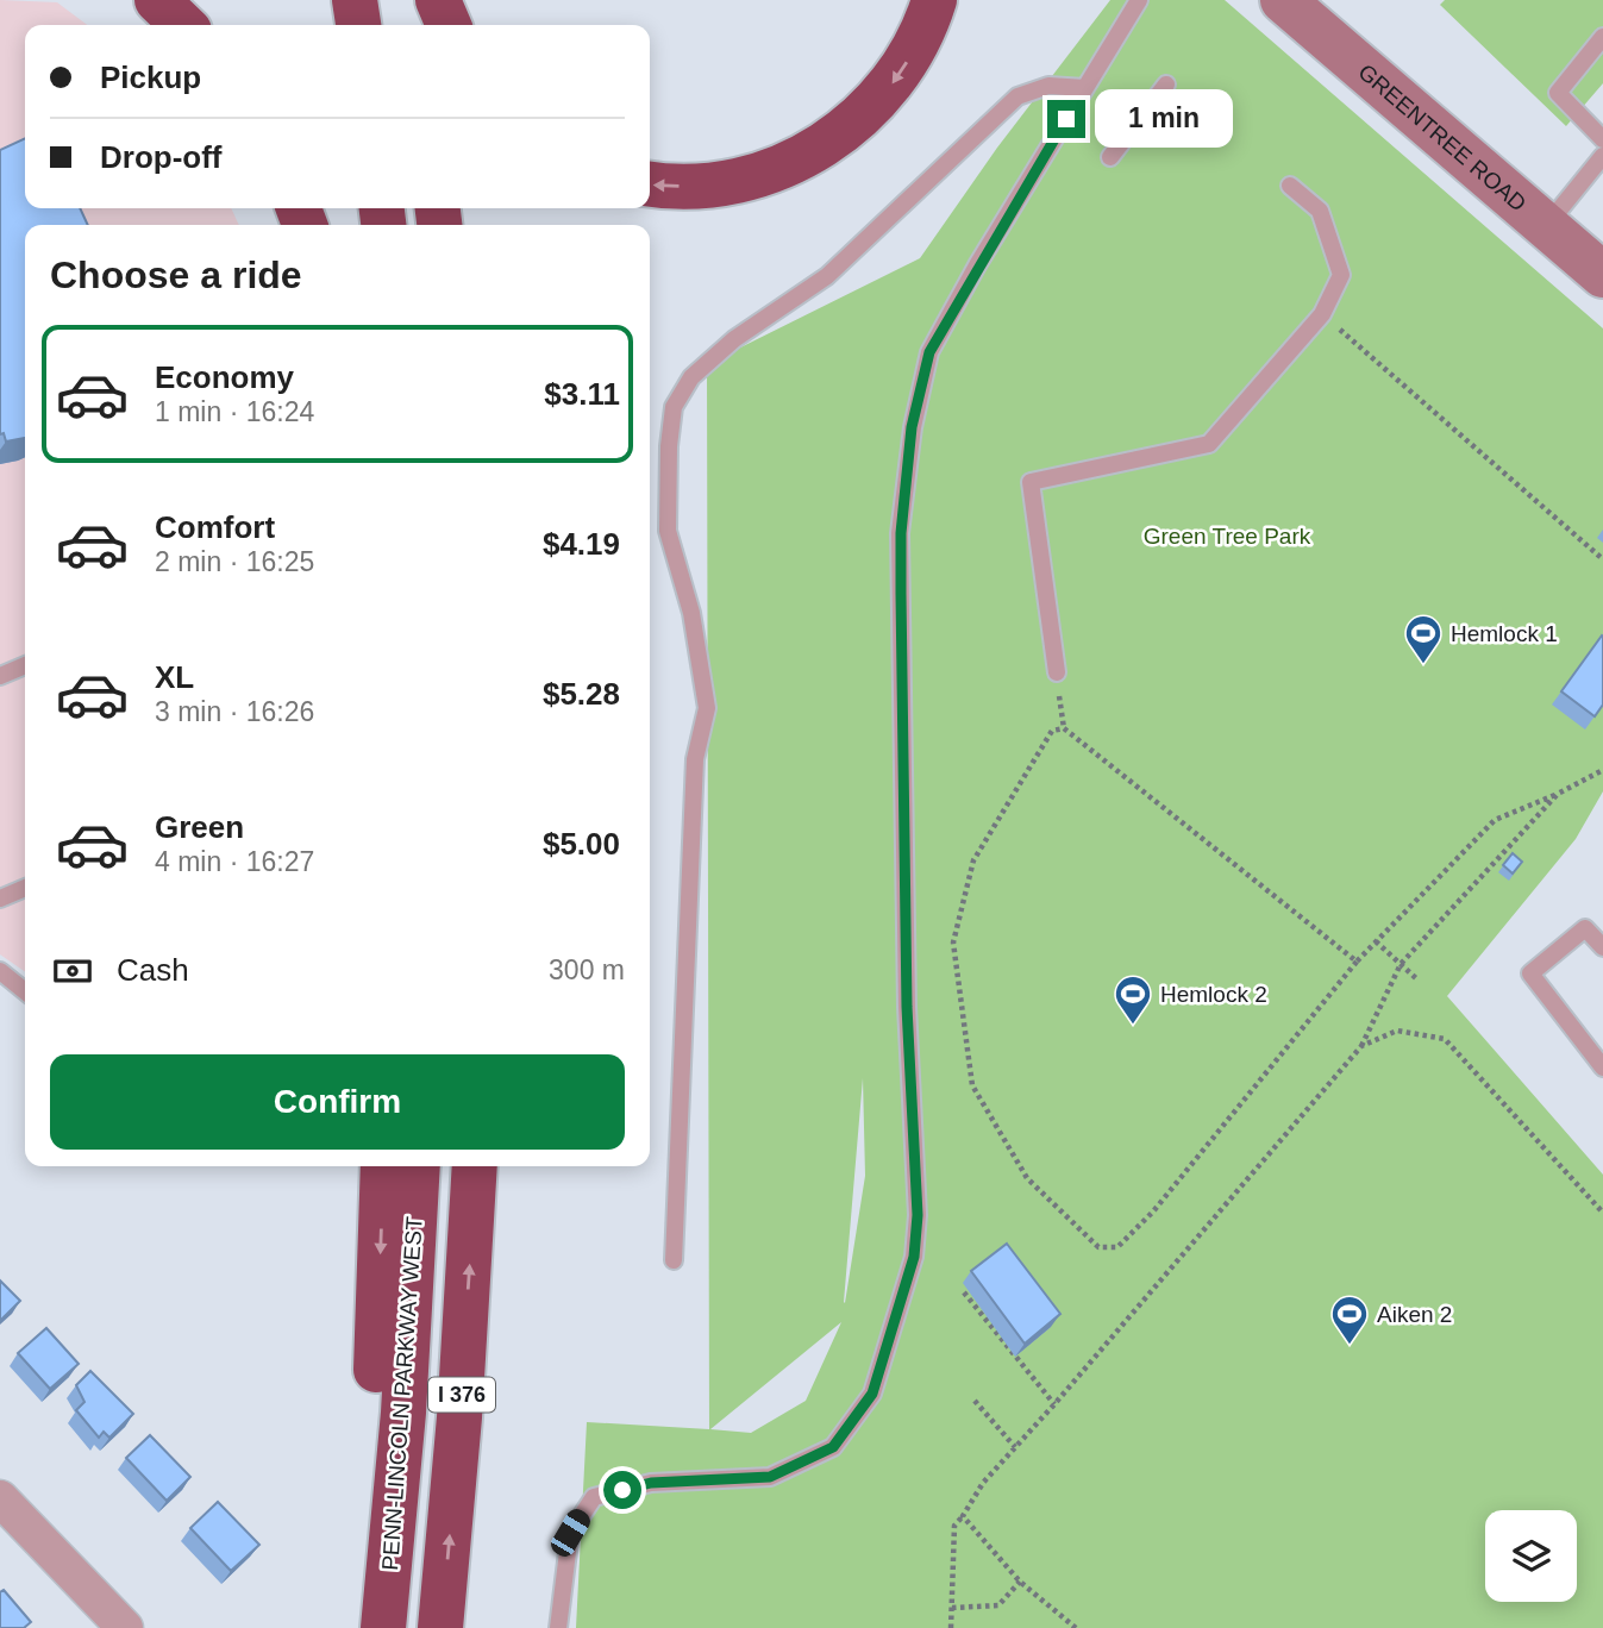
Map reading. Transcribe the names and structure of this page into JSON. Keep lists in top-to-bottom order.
{
  "streets": {
    "highway": ["PENN-LINCOLN PARKWAY WEST", "I 376"],
    "main road": ["GREENTREE ROAD"]
  },
  "parks": ["Green Tree Park"],
  "places": {
    "sports": ["Hemlock 1", "Hemlock 2", "Aiken 2"]
  },
  "page": {
    "banner": ["Pickup", "Drop-off"],
    "bubble": "1 min",
    "heading": "Choose a ride",
    "list": [
      {
        "name": "Economy",
        "note": "1 min · 16:24",
        "value": "$3.11"
      },
      {
        "name": "Comfort",
        "note": "2 min · 16:25",
        "value": "$4.19"
      },
      {
        "name": "XL",
        "note": "3 min · 16:26",
        "value": "$5.28"
      },
      {
        "name": "Green",
        "note": "4 min · 16:27",
        "value": "$5.00"
      }
    ],
    "pay": ["Cash", "300 m"],
    "buttons": "Confirm"
  }
}
